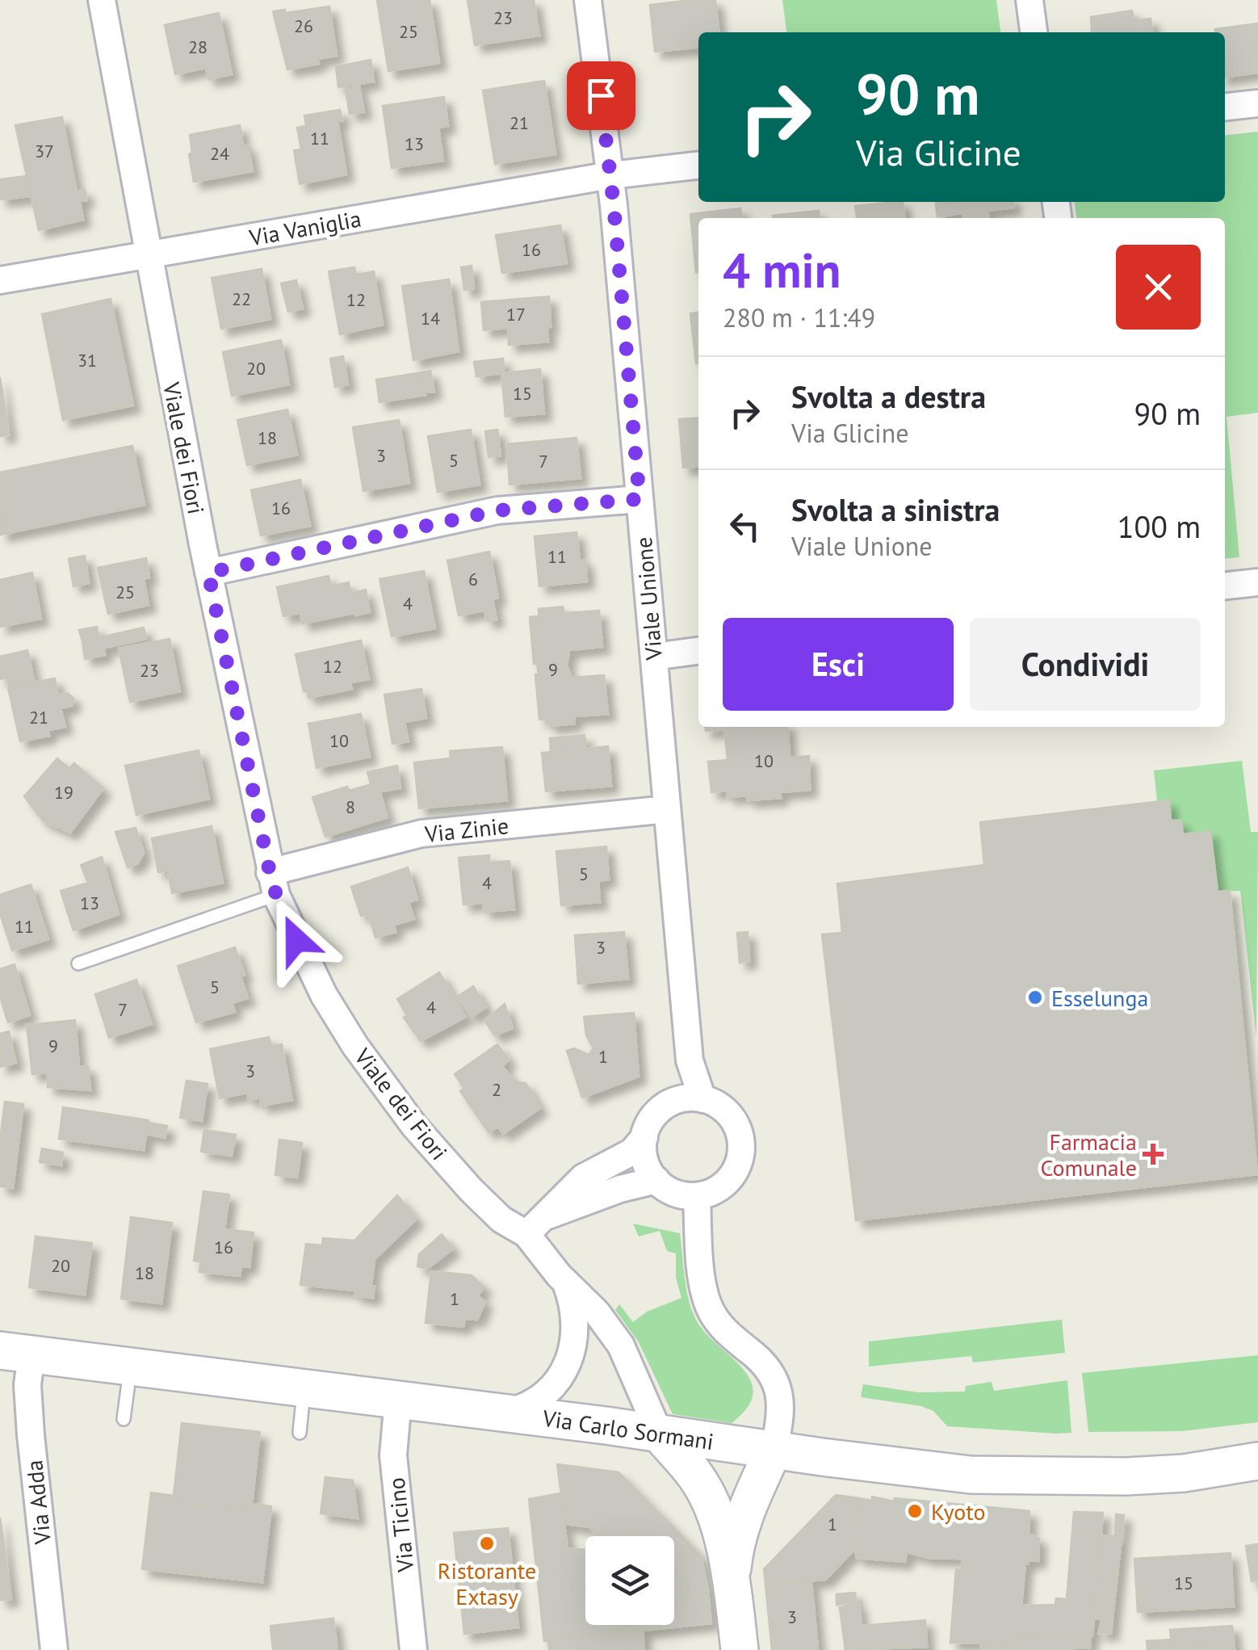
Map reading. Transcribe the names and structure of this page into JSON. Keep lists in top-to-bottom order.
{
  "streets": {
    "main road": ["Via Carlo Sormani"],
    "street": [
      "Via Vaniglia",
      "Viale dei Fiori",
      "Viale Unione",
      "Via Zinie",
      "Via Adda",
      "Via Ticino"
    ]
  },
  "crossings": [
    ["Via Vaniglia", "Viale dei Fiori"],
    ["Via Vaniglia", "Viale Unione"],
    ["Viale dei Fiori", "Via Zinie"],
    ["Viale dei Fiori", "Via Carlo Sormani"],
    ["Viale Unione", "Via Zinie"],
    ["Via Carlo Sormani", "Via Adda"],
    ["Via Carlo Sormani", "Via Ticino"]
  ],
  "places": {
    "other": ["Esselunga", "Kyoto", "Ristorante Extasy"],
    "health": ["Farmacia Comunale"]
  },
  "house_numbers": [
    "23",
    "26",
    "25",
    "28",
    "21",
    "11",
    "13",
    "37",
    "24",
    "16",
    "22",
    "12",
    "17",
    "14",
    "31",
    "20",
    "15",
    "18",
    "3",
    "5",
    "7",
    "16",
    "11",
    "6",
    "25",
    "4",
    "12",
    "9",
    "23",
    "21",
    "10",
    "10",
    "19",
    "8",
    "5",
    "4",
    "13",
    "11",
    "3",
    "5",
    "4",
    "7",
    "9",
    "1",
    "3",
    "2",
    "16",
    "20",
    "18",
    "1",
    "1",
    "15",
    "3"
  ],
  "page": {
    "turn": ["90 m", "Via Glicine"],
    "heading": ["4 min", "280 m · 11:49"],
    "list": [
      {
        "name": "Svolta a destra",
        "note": "Via Glicine",
        "value": "90 m"
      },
      {
        "name": "Svolta a sinistra",
        "note": "Viale Unione",
        "value": "100 m"
      }
    ],
    "buttons": ["Esci", "Condividi"]
  }
}
